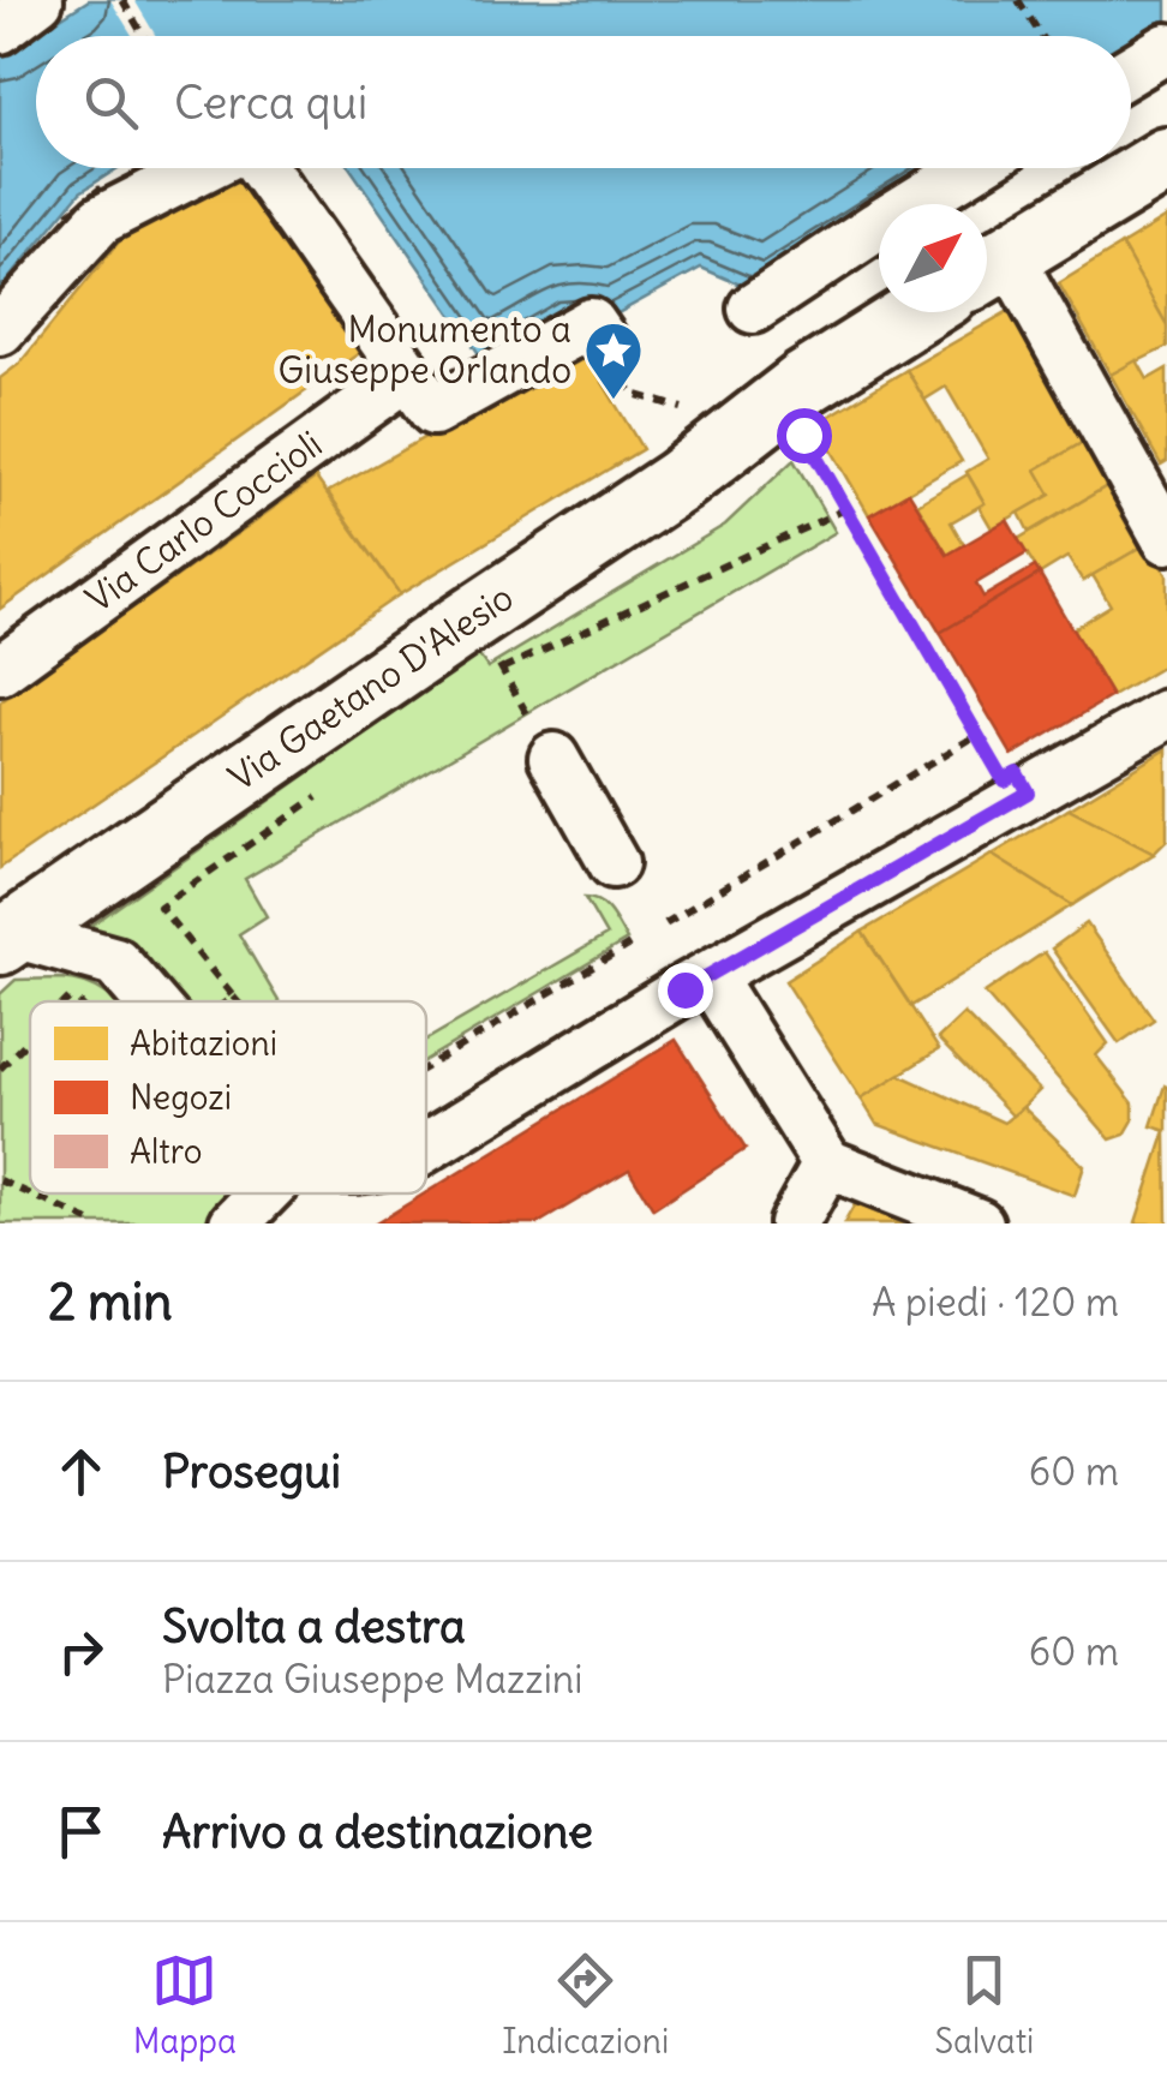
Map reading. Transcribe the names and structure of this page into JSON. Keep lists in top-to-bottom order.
{
  "streets": {
    "main road": ["Via Gaetano D'Alesio"],
    "street": ["Via Carlo Coccioli"]
  },
  "places": {
    "place": ["Monumento a Giuseppe Orlando"]
  },
  "legend": ["Abitazioni", "Negozi", "Altro"],
  "north": "top right",
  "page": {
    "search": "Cerca qui",
    "heading": ["2 min", "A piedi · 120 m"],
    "list": [
      ["Prosegui", "60 m"],
      ["Svolta a destra", "Piazza Giuseppe Mazzini", "60 m"],
      "Arrivo a destinazione"
    ],
    "nav": ["Mappa", "Indicazioni", "Salvati"]
  }
}
